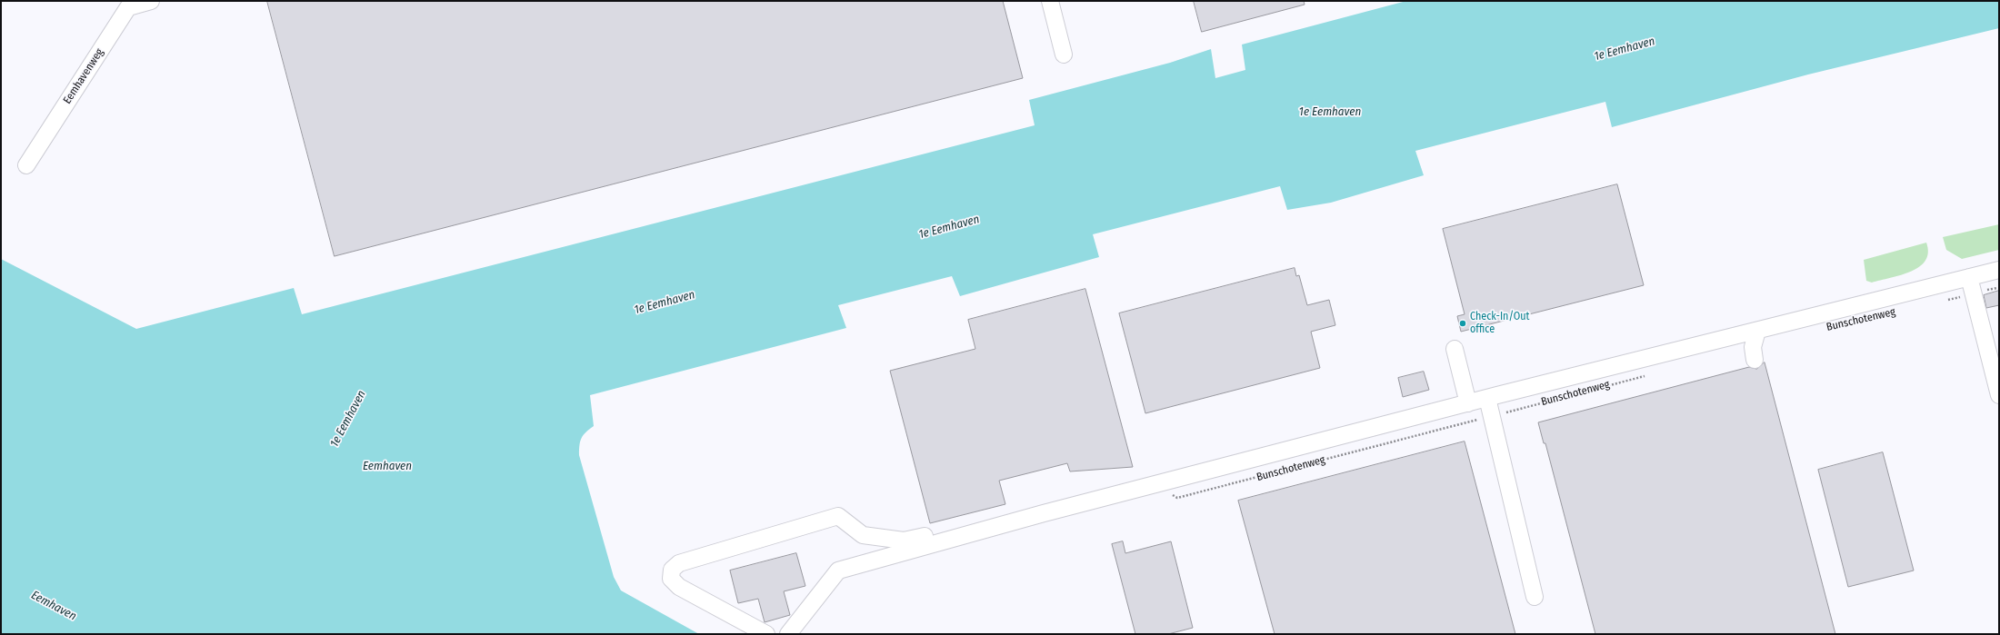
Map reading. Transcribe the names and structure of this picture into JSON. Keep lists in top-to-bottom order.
{
  "streets": {
    "street": ["Eemhavenweg", "Bunschotenweg"]
  },
  "water": ["1e Eemhaven", "Eemhaven"],
  "places": ["Check-In/Out office"]
}
